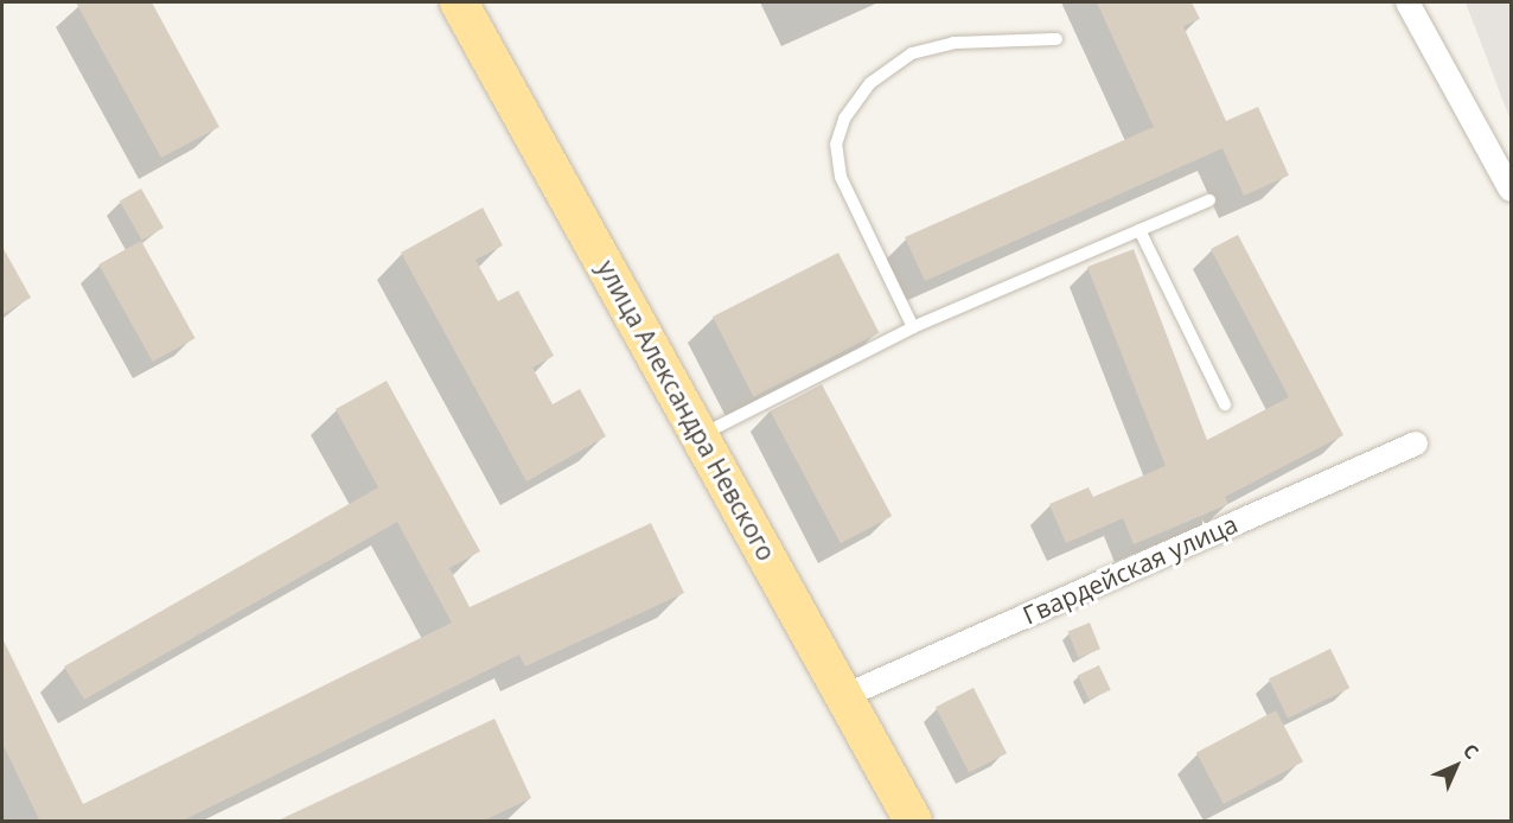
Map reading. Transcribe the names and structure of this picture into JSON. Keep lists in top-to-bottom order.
{
  "streets": {
    "main road": ["улица Александра Невского"],
    "street": ["Гвардейская улица"]
  },
  "crossings": [
    ["улица Александра Невского", "Гвардейская улица"]
  ],
  "north": "top right"
}
